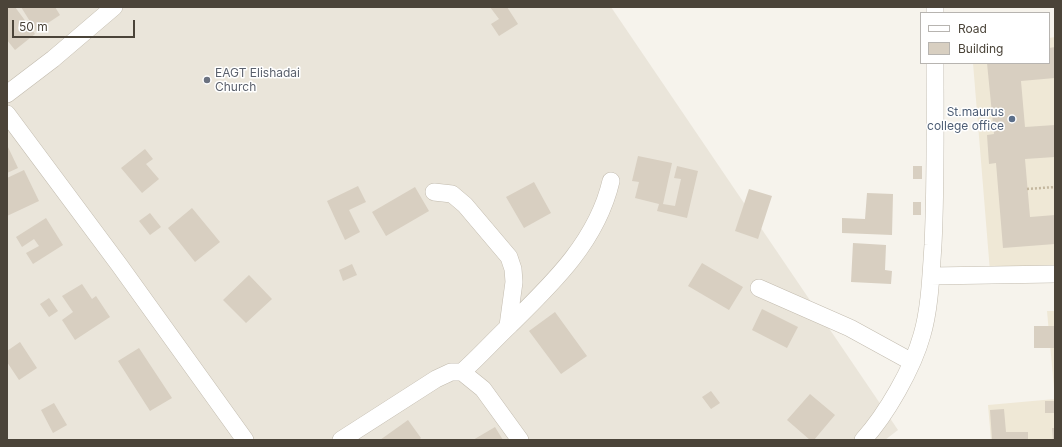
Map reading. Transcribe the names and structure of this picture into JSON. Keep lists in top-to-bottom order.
{
  "places": ["EAGT Elishadai Church", "St.maurus college office"],
  "legend": ["Road", "Building"],
  "scale_bar": "50 m"
}
